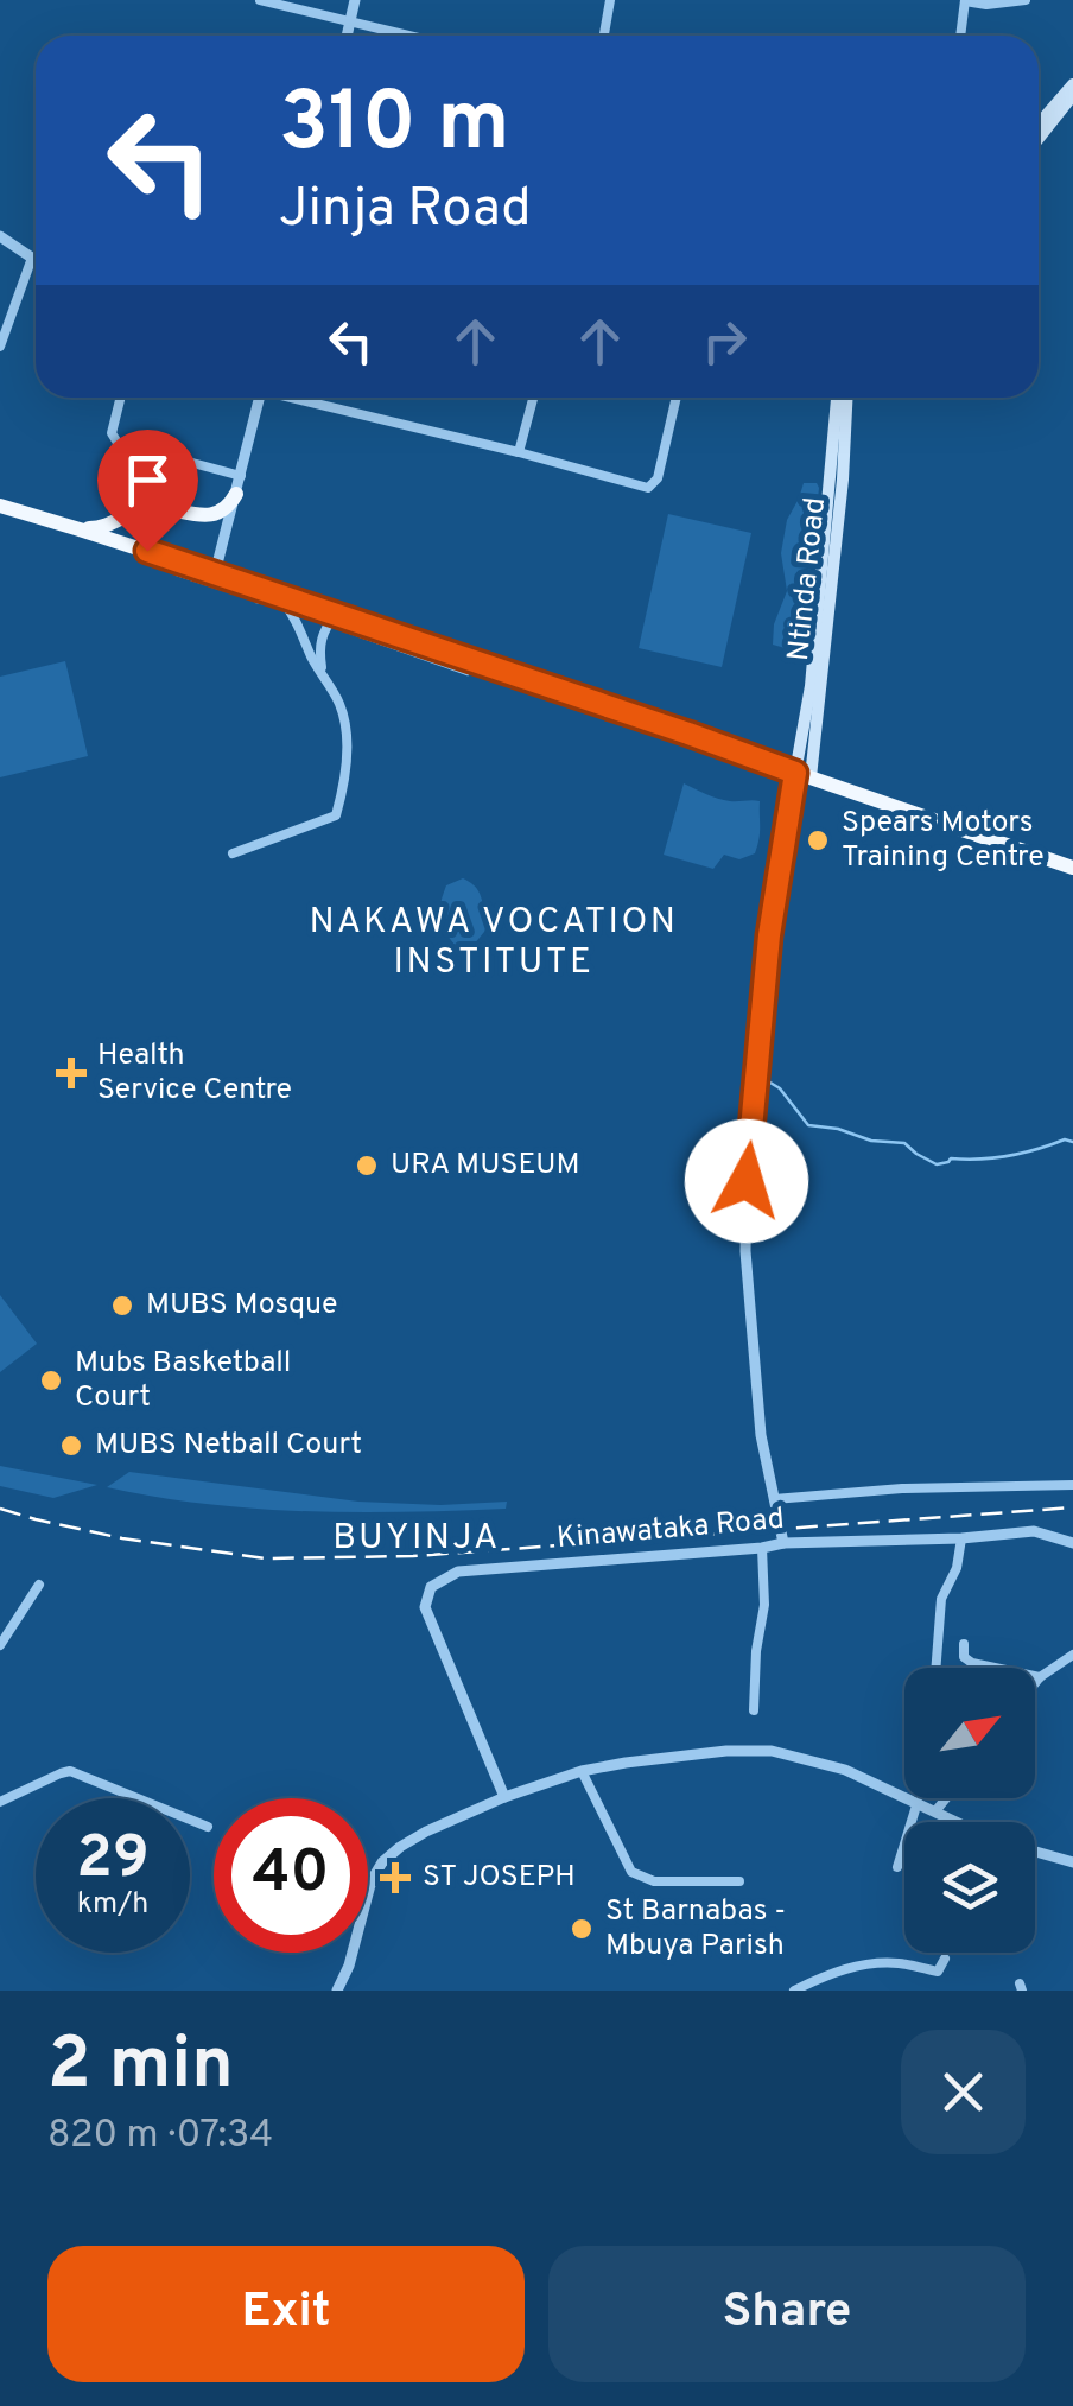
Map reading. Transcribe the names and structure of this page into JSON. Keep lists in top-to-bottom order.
{
  "streets": {
    "main road": ["Ntinda Road"],
    "street": ["Kinawataka Road"]
  },
  "districts": ["NAKAWA VOCATION INSTITUTE", "BUYINJA"],
  "places": {
    "other": [
      "Spears Motors Training Centre",
      "URA MUSEUM",
      "MUBS Mosque",
      "Mubs Basketball Court",
      "MUBS Netball Court",
      "St Barnabas - Mbuya Parish"
    ],
    "health": ["Health Service Centre", "ST JOSEPH"]
  },
  "north": "top right",
  "page": {
    "turn": ["310 m", "Jinja Road"],
    "speed": "29 km/h",
    "limit": "40",
    "heading": ["2 min", "820 m · 07:34"],
    "buttons": ["Exit", "Share"]
  }
}
